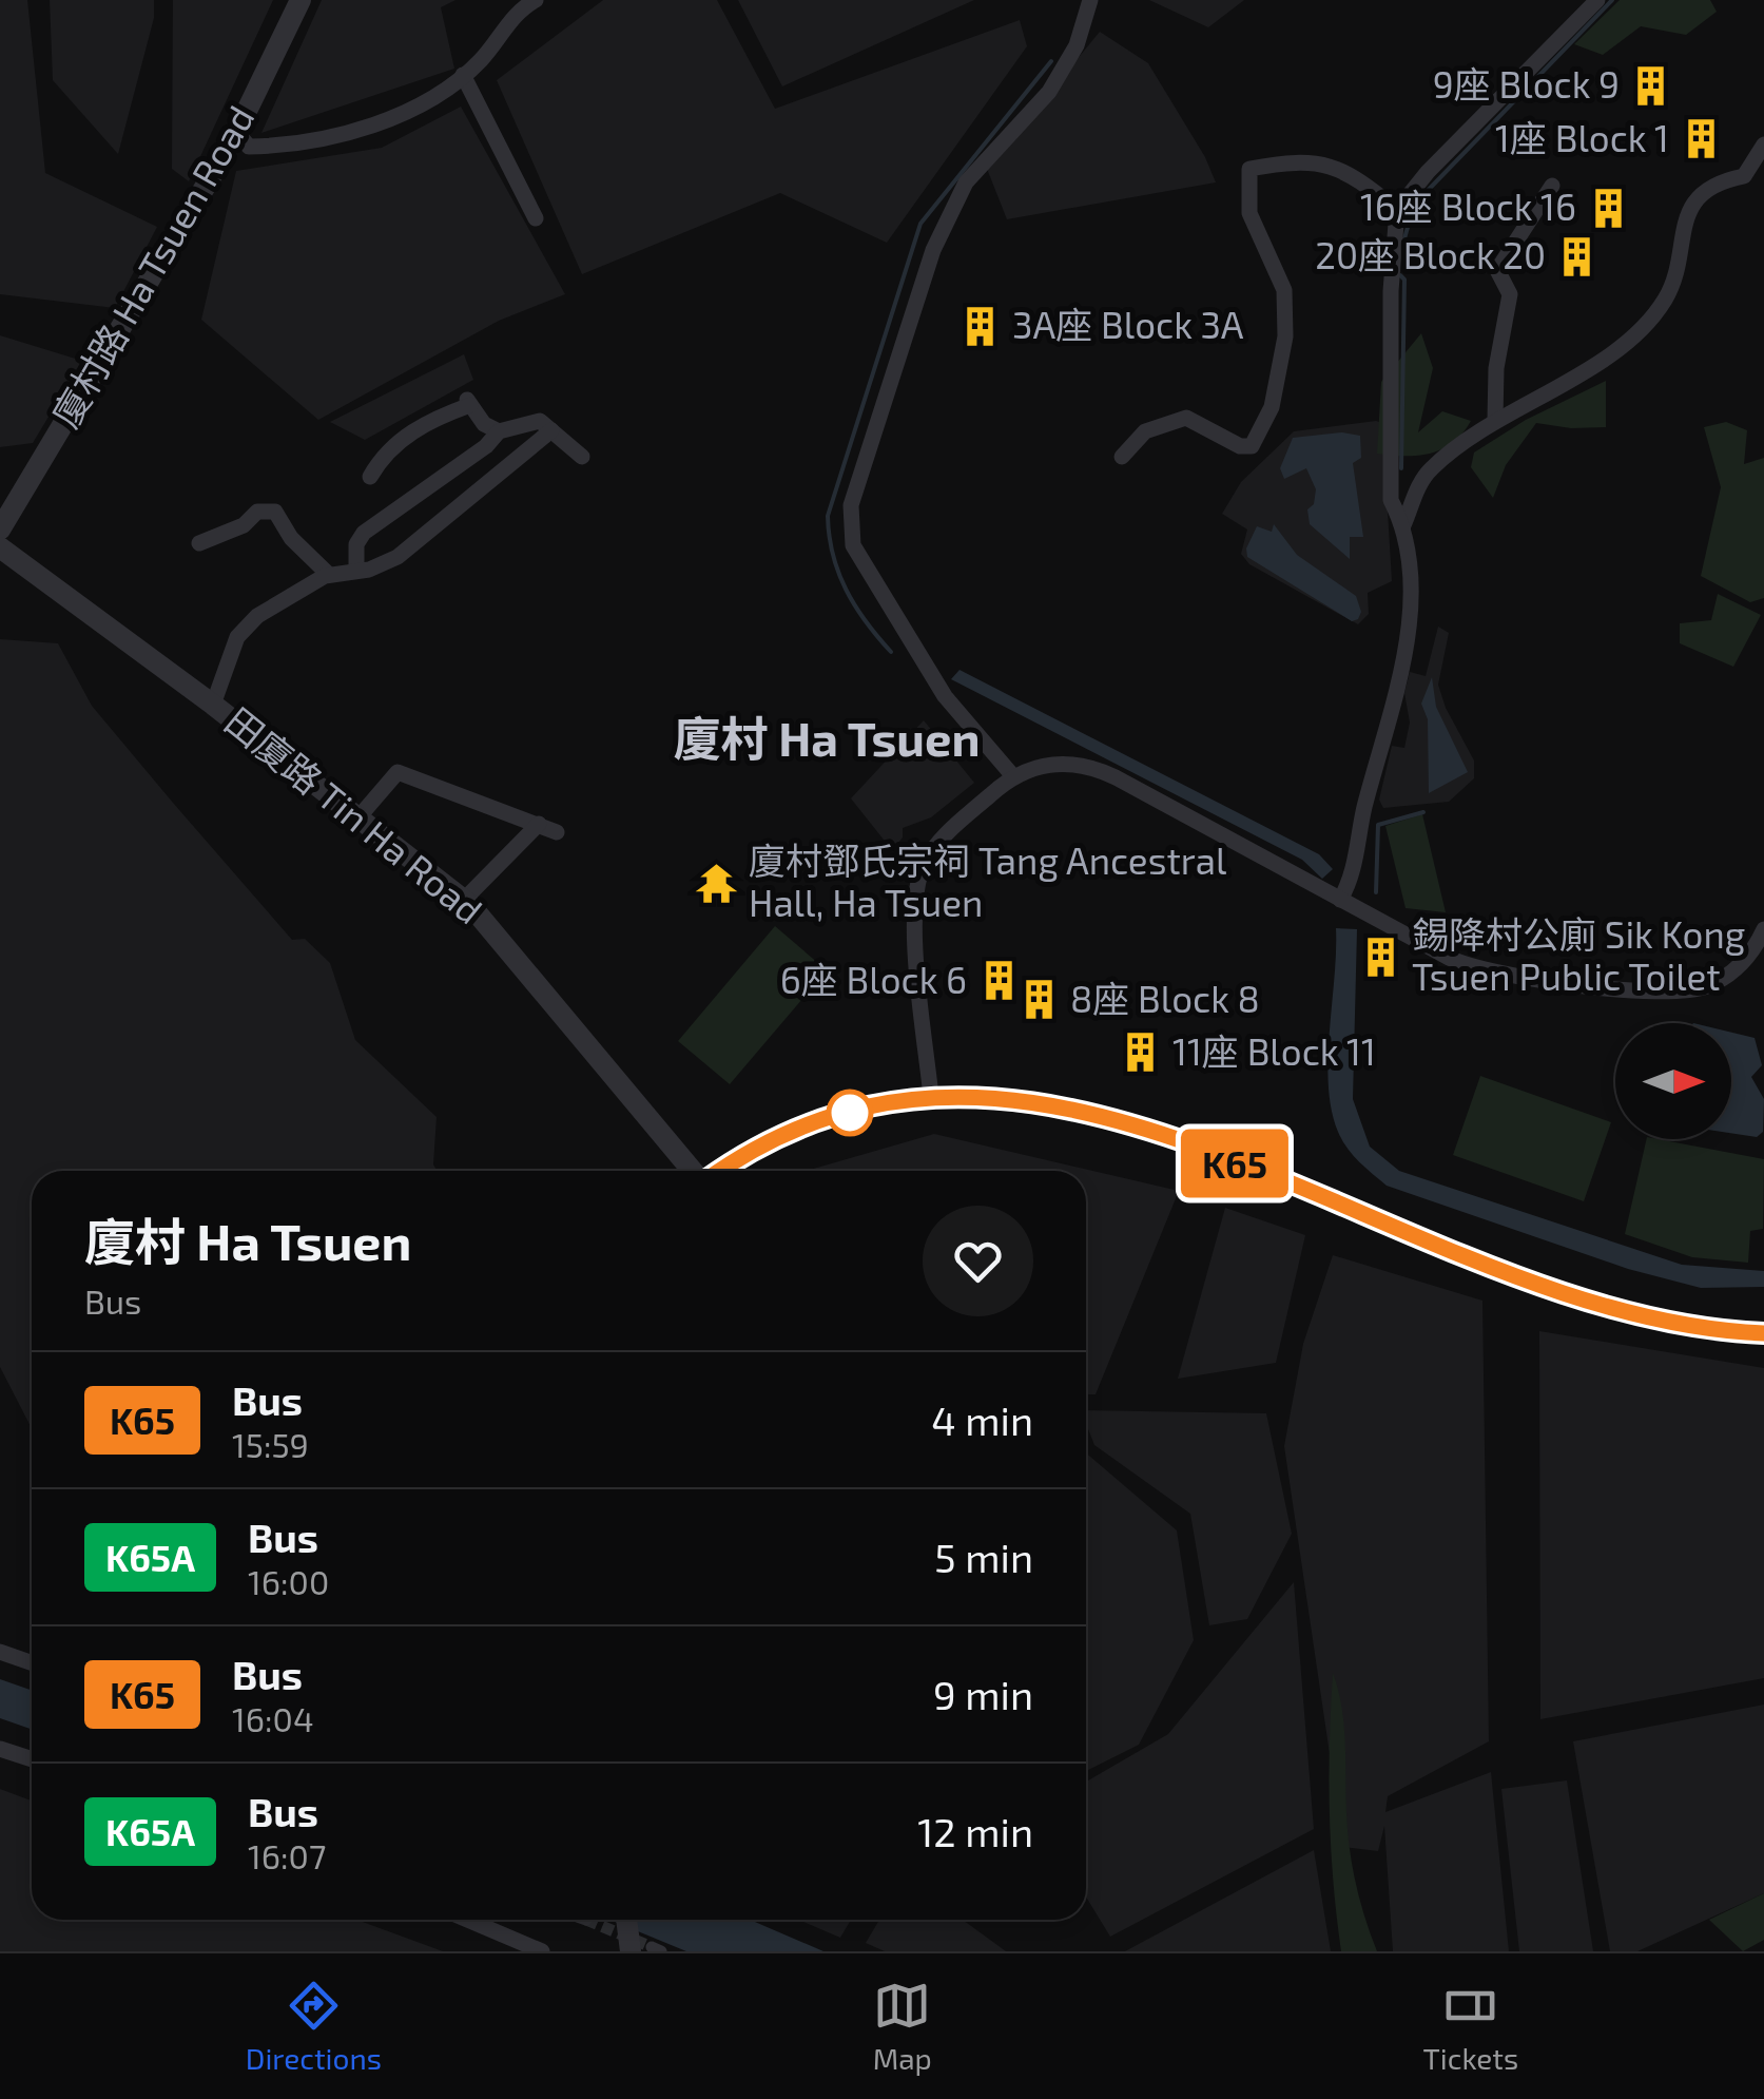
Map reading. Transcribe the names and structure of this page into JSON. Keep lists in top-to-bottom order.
{
  "streets": {
    "street": ["廈村路 Ha Tsuen Road", "田廈路 Tin Ha Road"]
  },
  "districts": ["廈村 Ha Tsuen"],
  "places": {
    "building": [
      "9座 Block 9",
      "1座 Block 1",
      "16座 Block 16",
      "20座 Block 20",
      "3A座 Block 3A",
      "錫降村公廁 Sik Kong Tsuen Public Toilet",
      "6座 Block 6",
      "8座 Block 8",
      "11座 Block 11"
    ],
    "temple": ["廈村鄧氏宗祠 Tang Ancestral Hall, Ha Tsuen"]
  },
  "lines": ["bus line K65"],
  "north": "right",
  "page": {
    "on_map": "K65",
    "heading": ["廈村 Ha Tsuen", "Bus"],
    "list": [
      {
        "mark": "K65",
        "name": "Bus",
        "note": "15:59",
        "value": "4 min"
      },
      {
        "mark": "K65A",
        "name": "Bus",
        "note": "16:00",
        "value": "5 min"
      },
      {
        "mark": "K65",
        "name": "Bus",
        "note": "16:04",
        "value": "9 min"
      },
      {
        "mark": "K65A",
        "name": "Bus",
        "note": "16:07",
        "value": "12 min"
      }
    ],
    "tabs": ["Directions", "Map", "Tickets"]
  }
}
